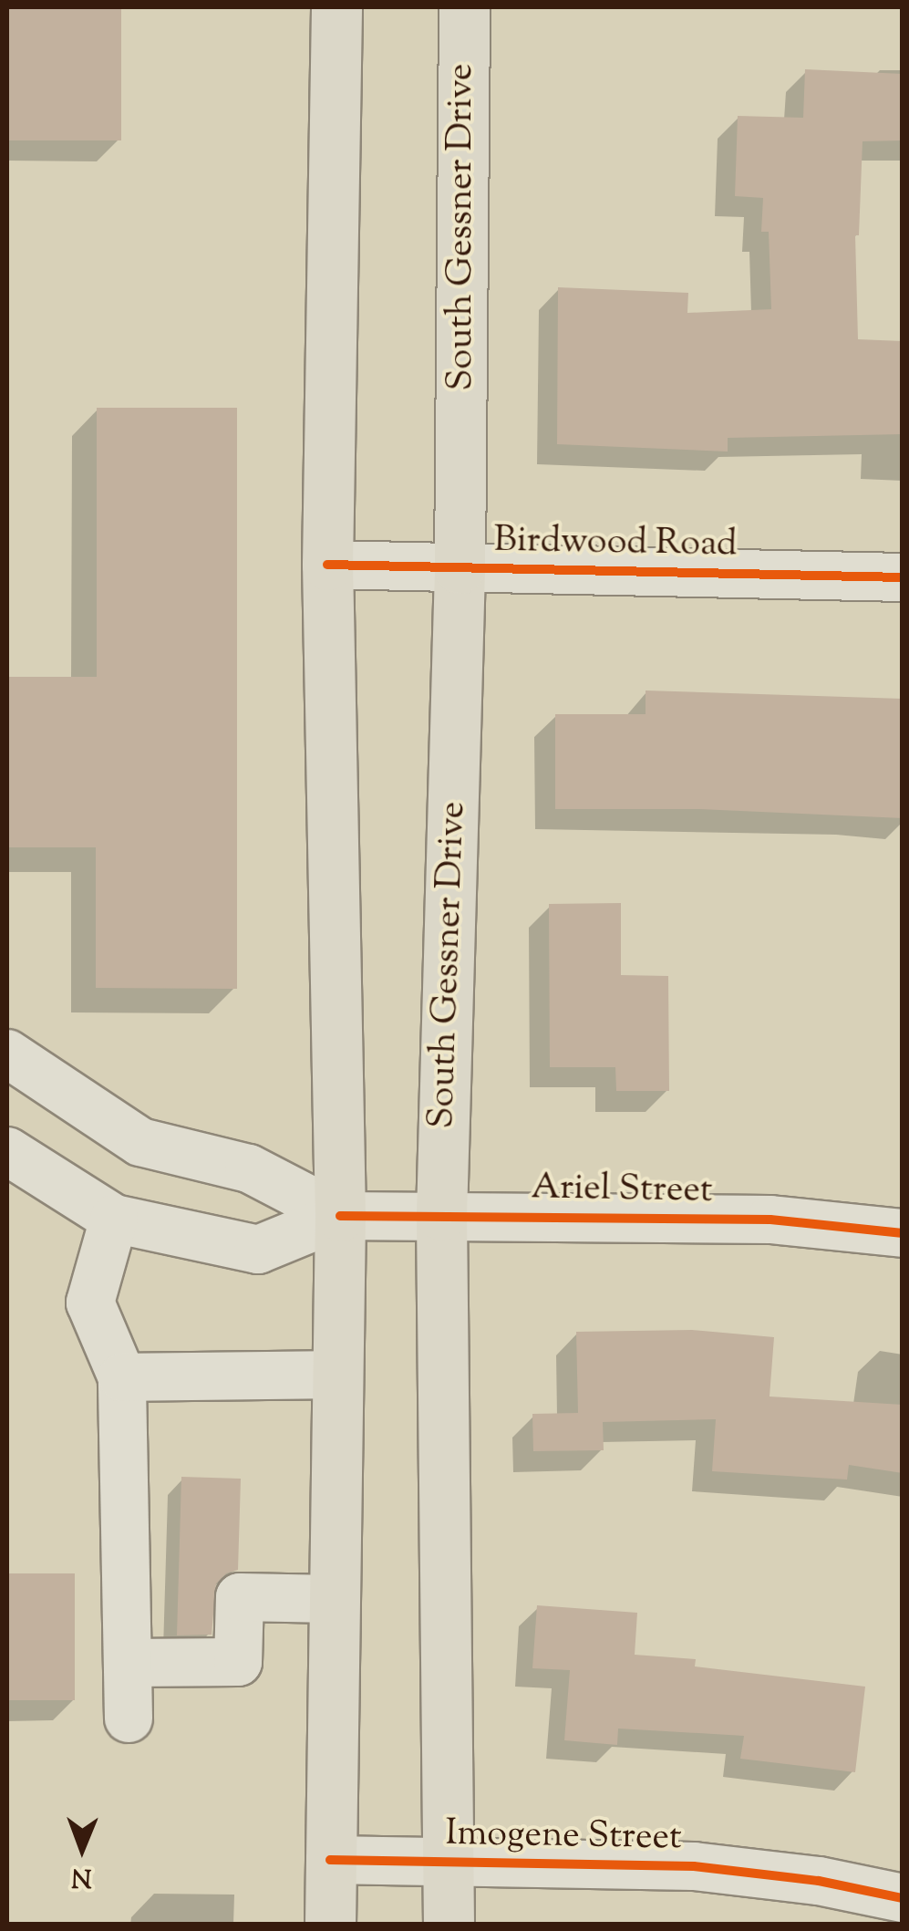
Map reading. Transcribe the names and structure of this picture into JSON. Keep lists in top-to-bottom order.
{
  "streets": {
    "main road": ["South Gessner Drive"],
    "street": ["Birdwood Road", "Ariel Street", "Imogene Street"]
  },
  "crossings": [
    ["South Gessner Drive", "Birdwood Road"],
    ["South Gessner Drive", "Ariel Street"],
    ["South Gessner Drive", "Imogene Street"]
  ],
  "north": "bottom"
}
